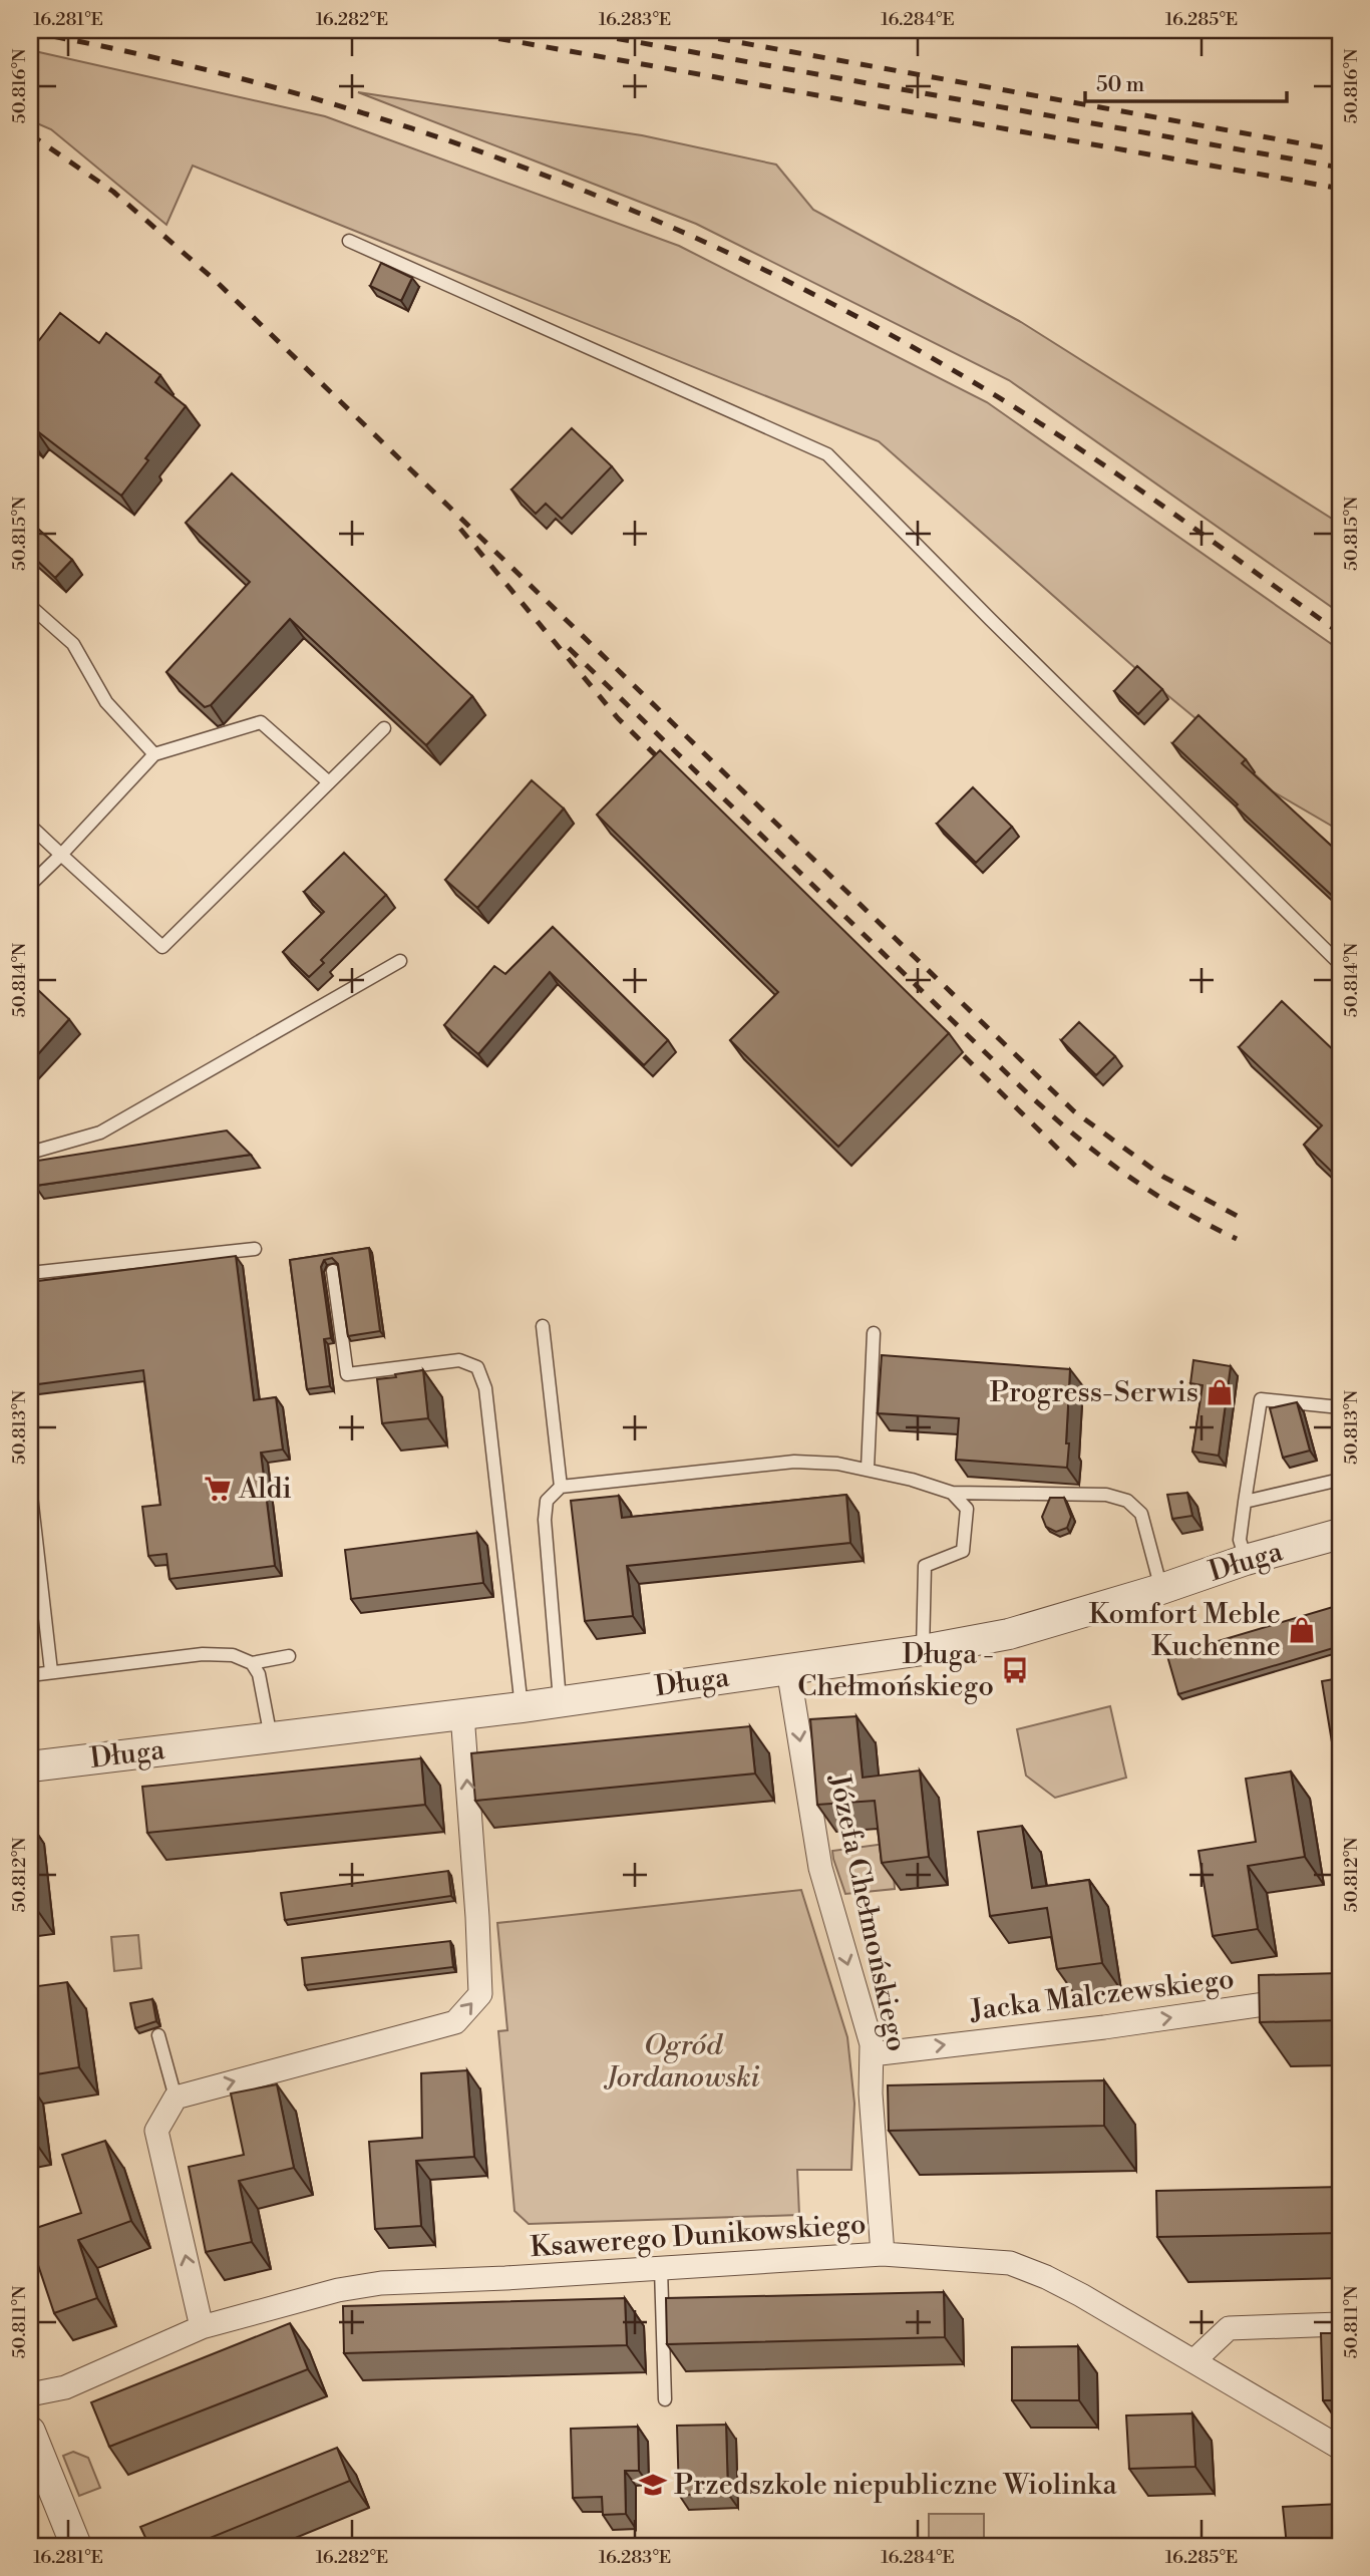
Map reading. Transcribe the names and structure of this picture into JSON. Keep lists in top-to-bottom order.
{
  "streets": {
    "street": [
      "Długa",
      "Józefa Chełmońskiego",
      "Jacka Malczewskiego",
      "Ksawerego Dunikowskiego"
    ]
  },
  "crossings": [
    ["Długa", "Józefa Chełmońskiego"],
    ["Józefa Chełmońskiego", "Jacka Malczewskiego"],
    ["Józefa Chełmońskiego", "Ksawerego Dunikowskiego"]
  ],
  "one_way": ["Józefa Chełmońskiego", "Jacka Malczewskiego"],
  "parks": ["Ogród Jordanowski"],
  "places": {
    "shop": ["Progress-Serwis", "Komfort Meble Kuchenne"],
    "supermarket": ["Aldi"],
    "bus stop": ["Długa - Chełmońskiego"],
    "school or university": ["Przedszkole niepubliczne Wiolinka"]
  },
  "scale_bar": "50 m",
  "coordinates": [
    "16.281°E",
    "16.282°E",
    "16.283°E",
    "16.284°E",
    "16.285°E",
    "50.816°N",
    "50.815°N",
    "50.814°N",
    "50.813°N",
    "50.812°N",
    "50.811°N"
  ]
}
